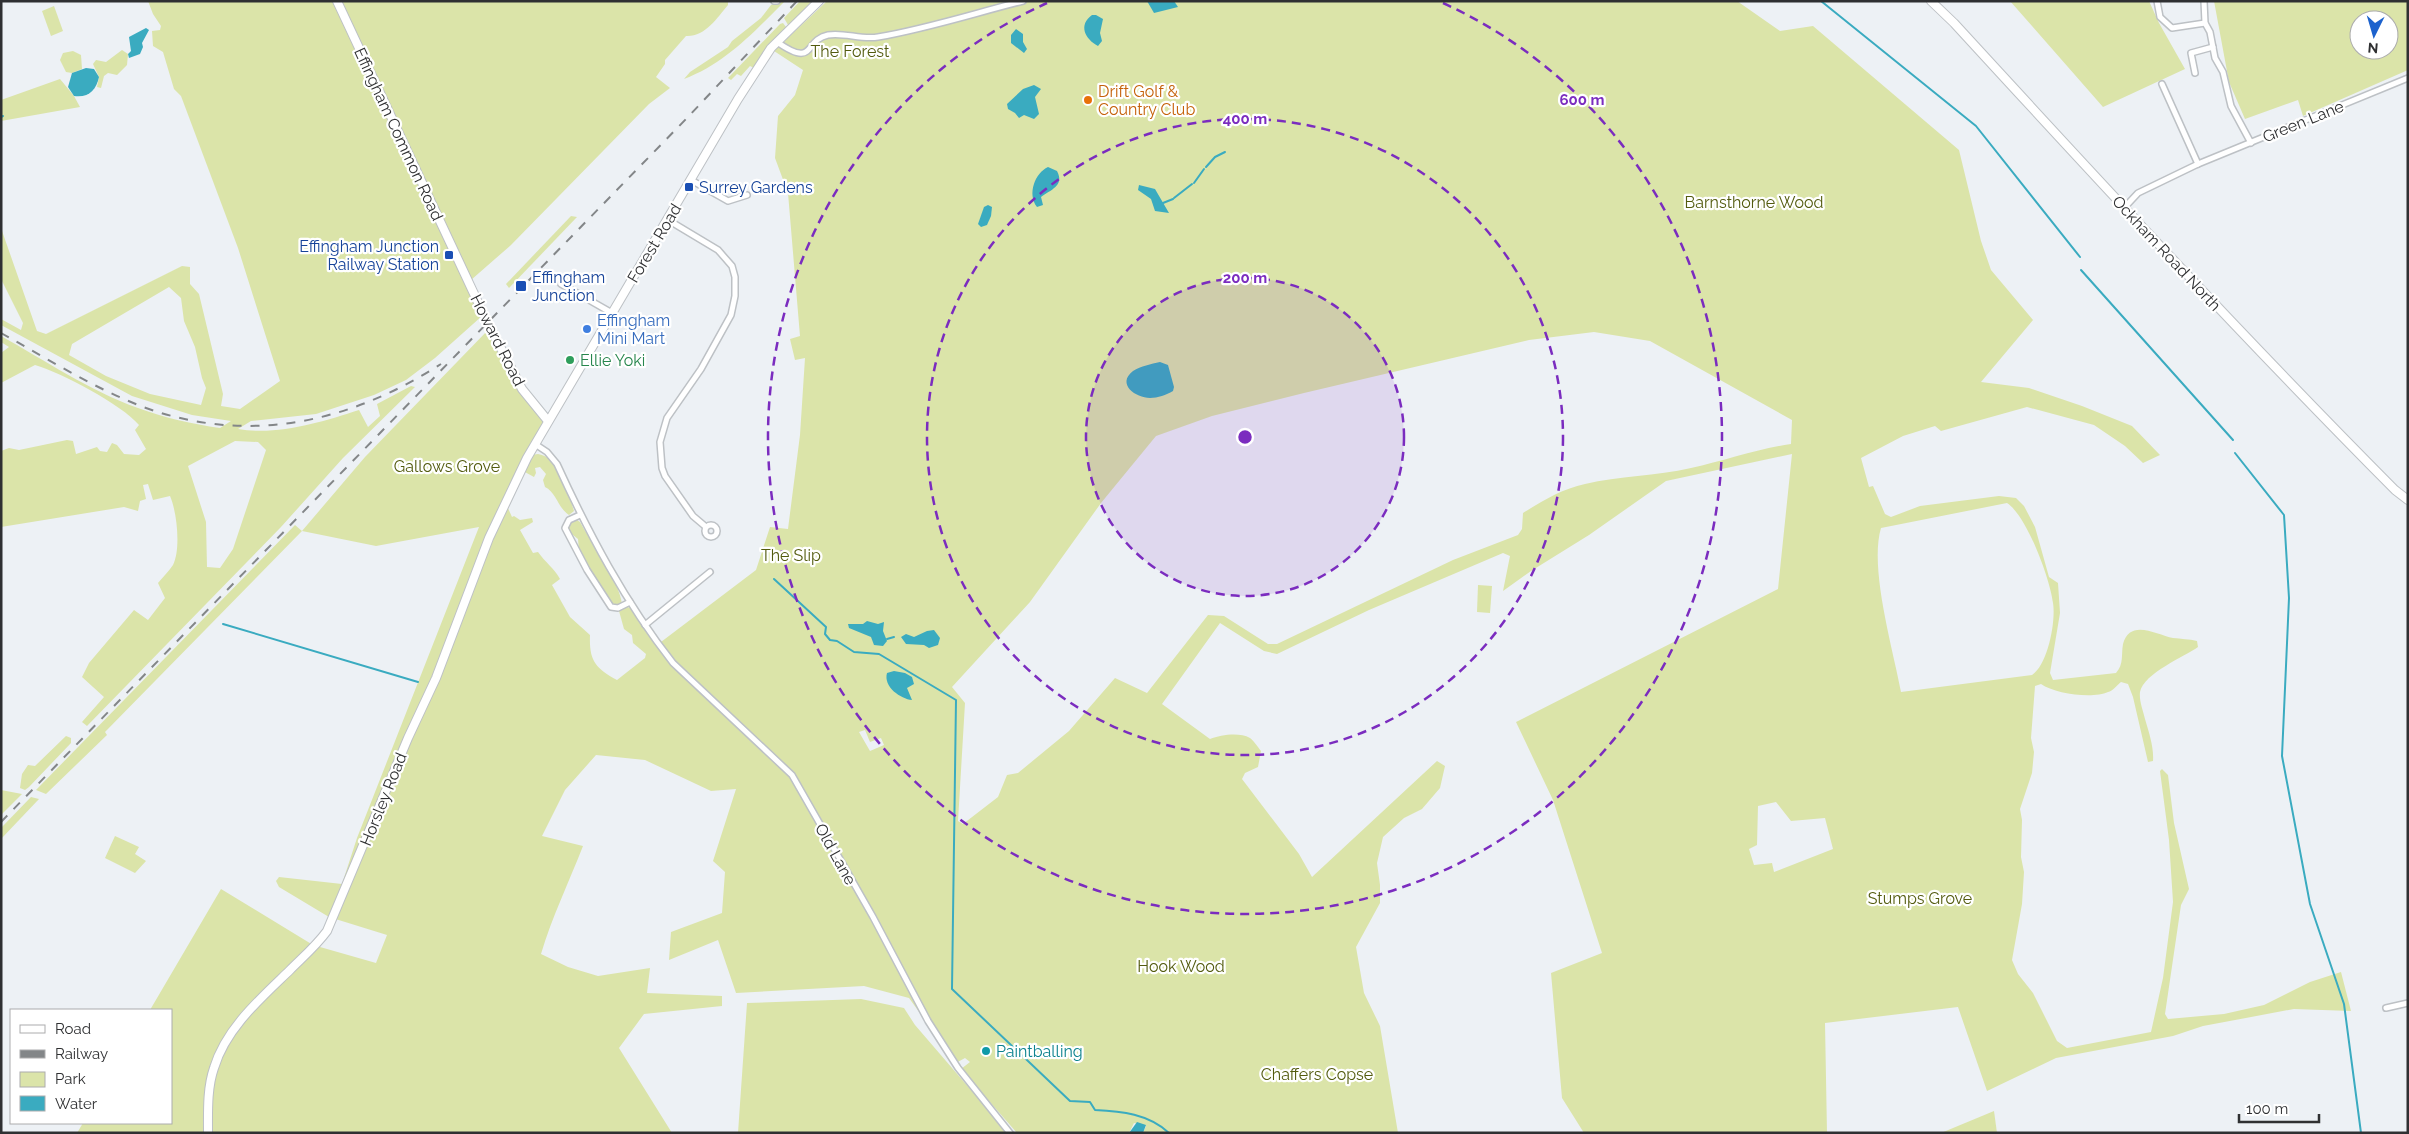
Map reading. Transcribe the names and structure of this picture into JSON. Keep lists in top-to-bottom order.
{
  "streets": {
    "street": [
      "Green Lane",
      "Effingham Common Road",
      "Forest Road",
      "Ockham Road North",
      "Howard Road",
      "Horsley Road",
      "Old Lane"
    ]
  },
  "crossings": [
    ["Green Lane", "Ockham Road North"],
    ["Effingham Common Road", "Howard Road"],
    ["Forest Road", "Howard Road"],
    ["Forest Road", "Horsley Road"],
    ["Forest Road", "Old Lane"],
    ["Horsley Road", "Old Lane"]
  ],
  "parks": [
    "The Forest",
    "Barnsthorne Wood",
    "Gallows Grove",
    "The Slip",
    "Stumps Grove",
    "Hook Wood",
    "Chaffers Copse"
  ],
  "places": {
    "other": [
      "Drift Golf & Country Club",
      "Effingham Mini Mart",
      "Ellie Yoki",
      "Paintballing"
    ],
    "transit": ["Surrey Gardens", "Effingham Junction Railway Station", "Effingham Junction"]
  },
  "legend": [
    "Road",
    "Railway",
    "Park",
    "Water"
  ],
  "scale_bar": "100 m",
  "north": "bottom",
  "rings": ["600 m", "400 m", "200 m"]
}
